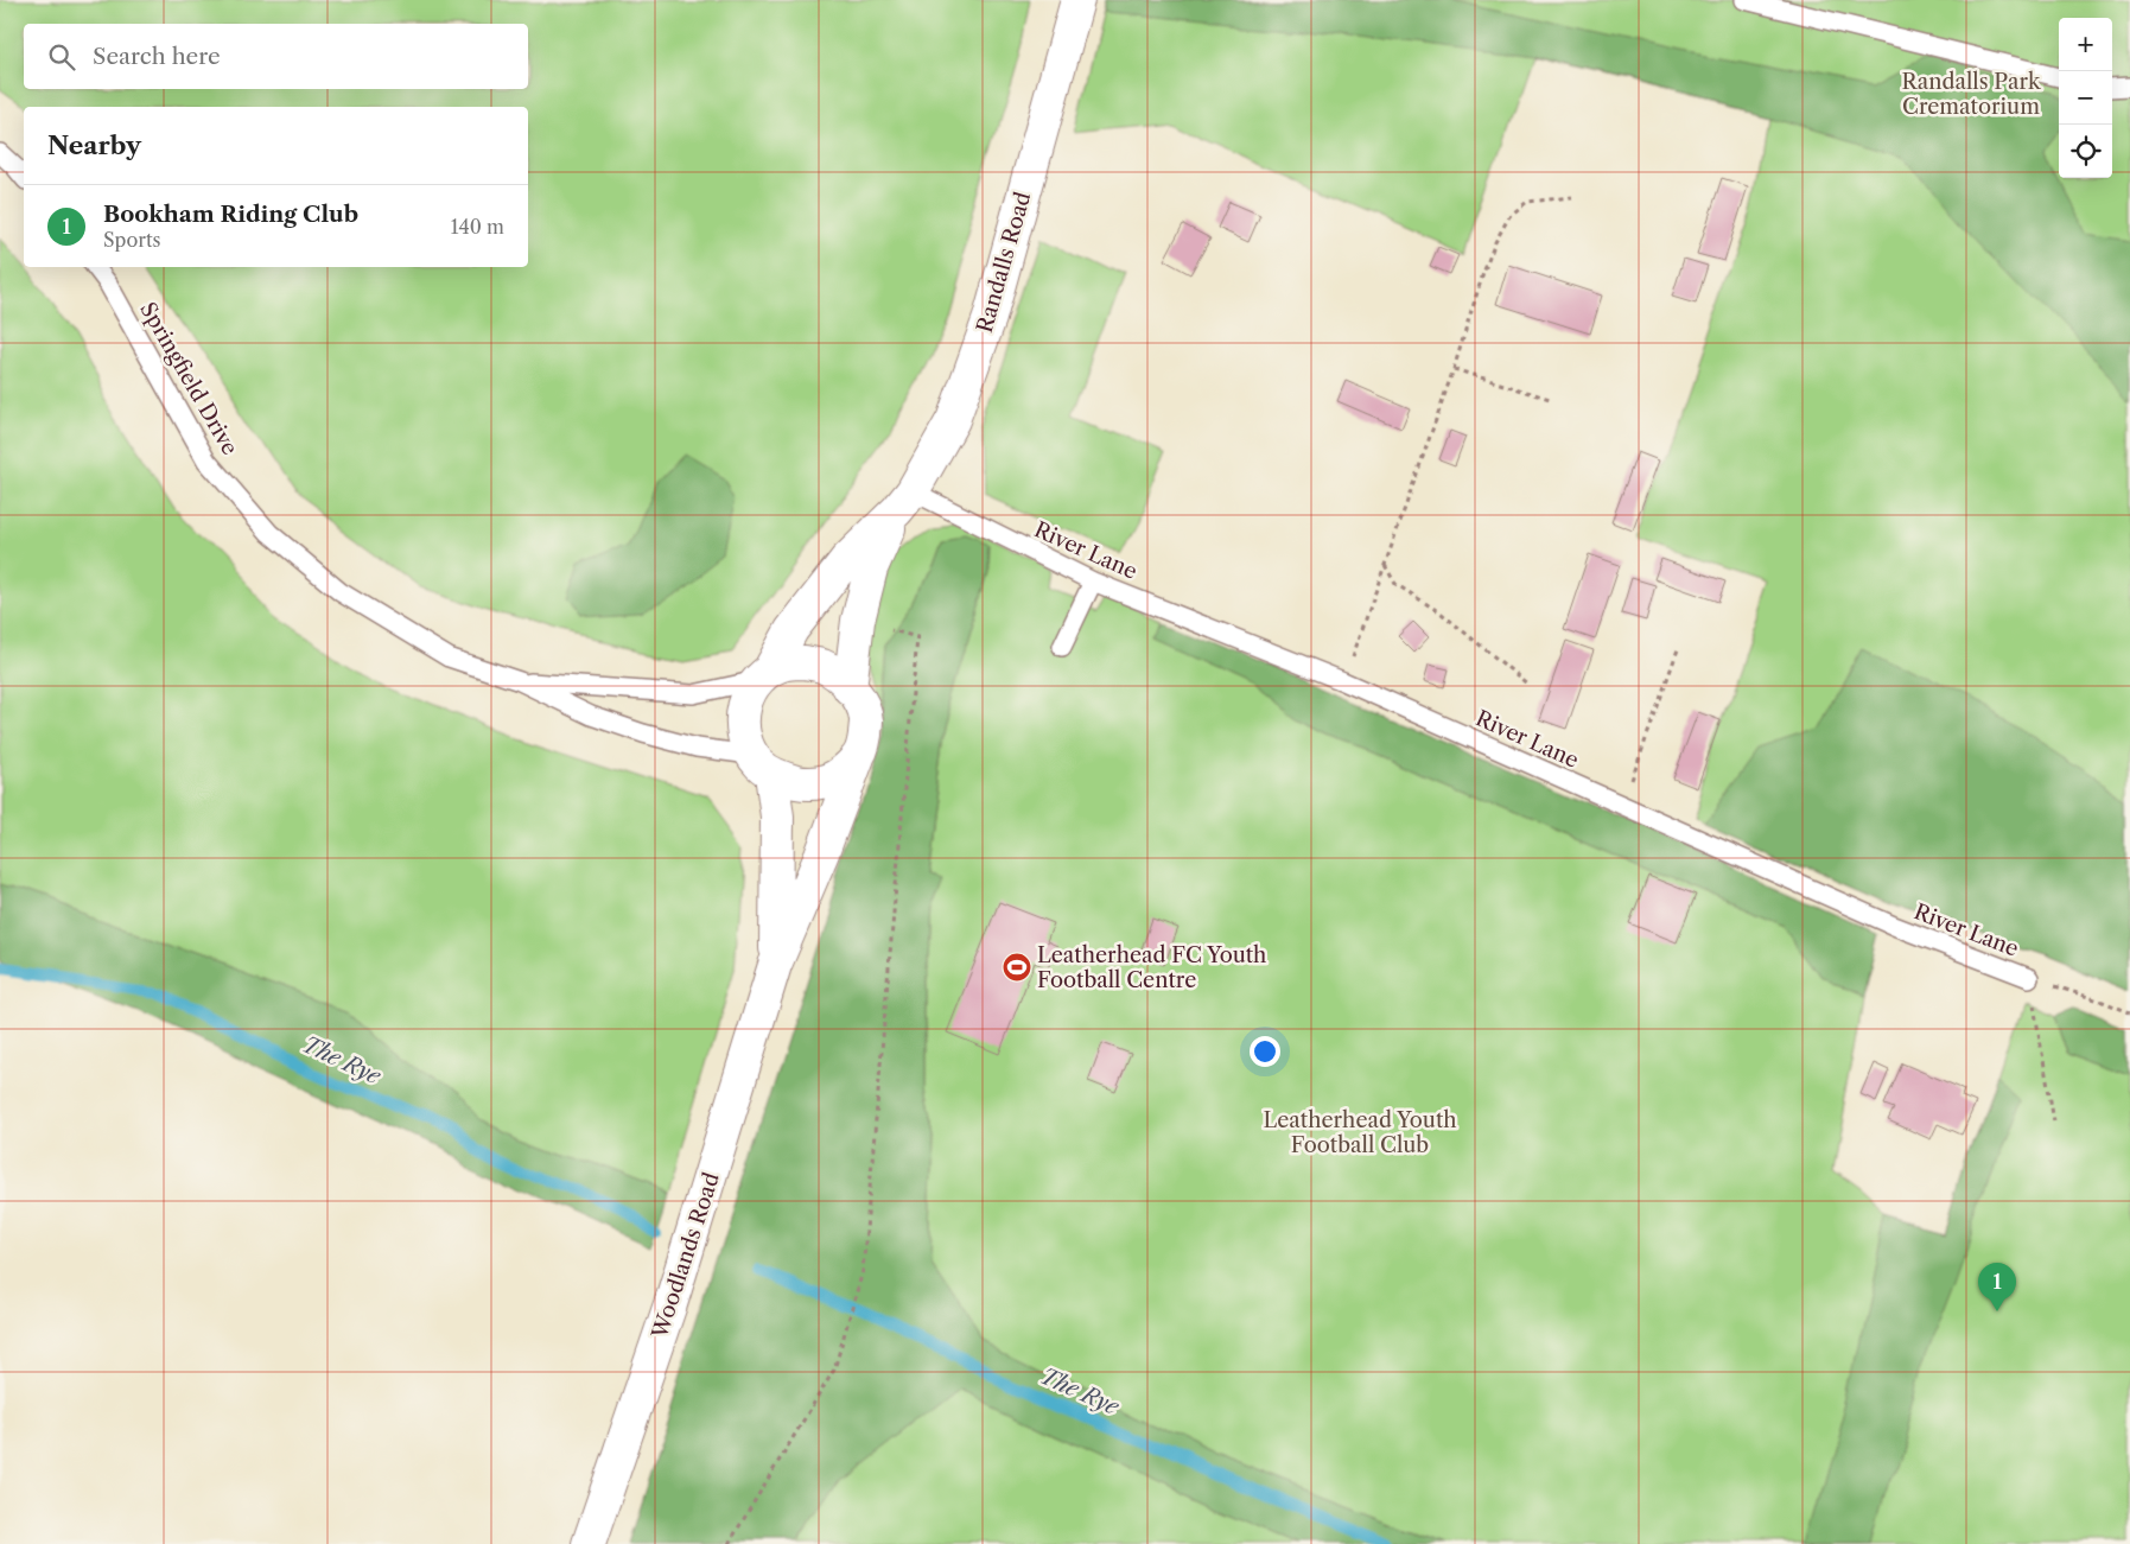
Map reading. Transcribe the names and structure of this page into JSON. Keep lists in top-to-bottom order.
{
  "streets": {
    "main road": ["Randalls Road", "Woodlands Road"],
    "lane": ["Springfield Drive", "River Lane"]
  },
  "crossings": [
    ["Randalls Road", "River Lane"],
    ["Springfield Drive", "Woodlands Road"]
  ],
  "water": ["The Rye"],
  "parks": ["Randalls Park Crematorium", "Leatherhead Youth Football Club"],
  "places": {
    "sports": ["Leatherhead FC Youth Football Centre"]
  },
  "page": {
    "map_buttons": ["+", "−"],
    "search": "Search here",
    "heading": "Nearby",
    "list": [
      {
        "mark": "1",
        "name": "Bookham Riding Club",
        "note": "Sports",
        "value": "140 m"
      }
    ],
    "pins": "1"
  }
}
